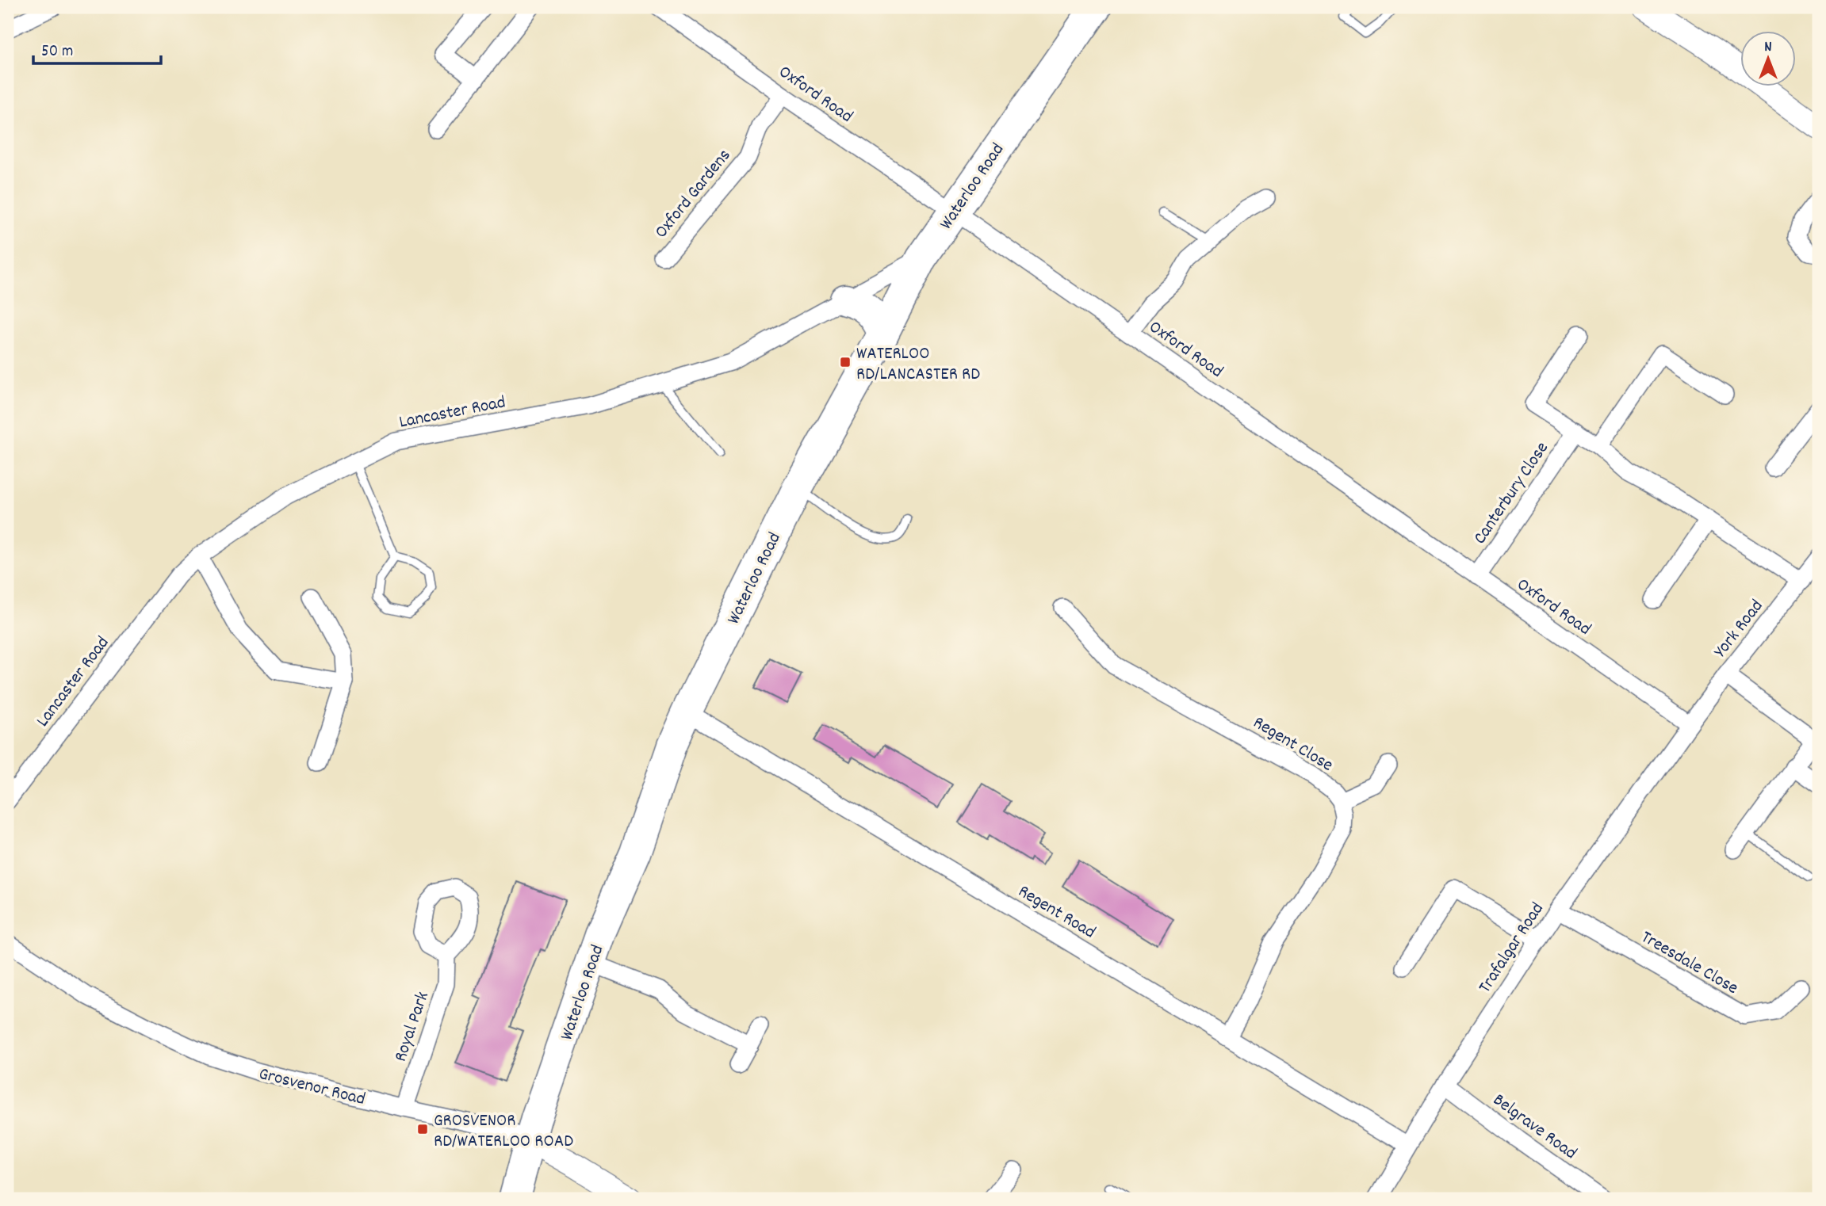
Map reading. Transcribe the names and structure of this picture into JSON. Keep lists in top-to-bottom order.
{
  "streets": {
    "highway": ["Waterloo Road"],
    "street": [
      "Oxford Road",
      "Oxford Gardens",
      "Lancaster Road",
      "Canterbury Close",
      "York Road",
      "Regent Close",
      "Regent Road",
      "Trafalgar Road",
      "Treesdale Close",
      "Royal Park",
      "Grosvenor Road",
      "Belgrave Road"
    ]
  },
  "crossings": [
    ["Oxford Road", "Waterloo Road"],
    ["Oxford Road", "Oxford Gardens"],
    ["Oxford Road", "Canterbury Close"],
    ["Oxford Road", "York Road"],
    ["Oxford Road", "Trafalgar Road"],
    ["Waterloo Road", "Lancaster Road"],
    ["Waterloo Road", "Regent Road"],
    ["Waterloo Road", "Grosvenor Road"],
    ["York Road", "Trafalgar Road"],
    ["Regent Road", "Trafalgar Road"],
    ["Trafalgar Road", "Treesdale Close"],
    ["Trafalgar Road", "Belgrave Road"],
    ["Royal Park", "Grosvenor Road"]
  ],
  "places": {
    "transit": ["WATERLOO RD/LANCASTER RD", "GROSVENOR RD/WATERLOO ROAD"]
  },
  "scale_bar": "50 m",
  "north": "top"
}
